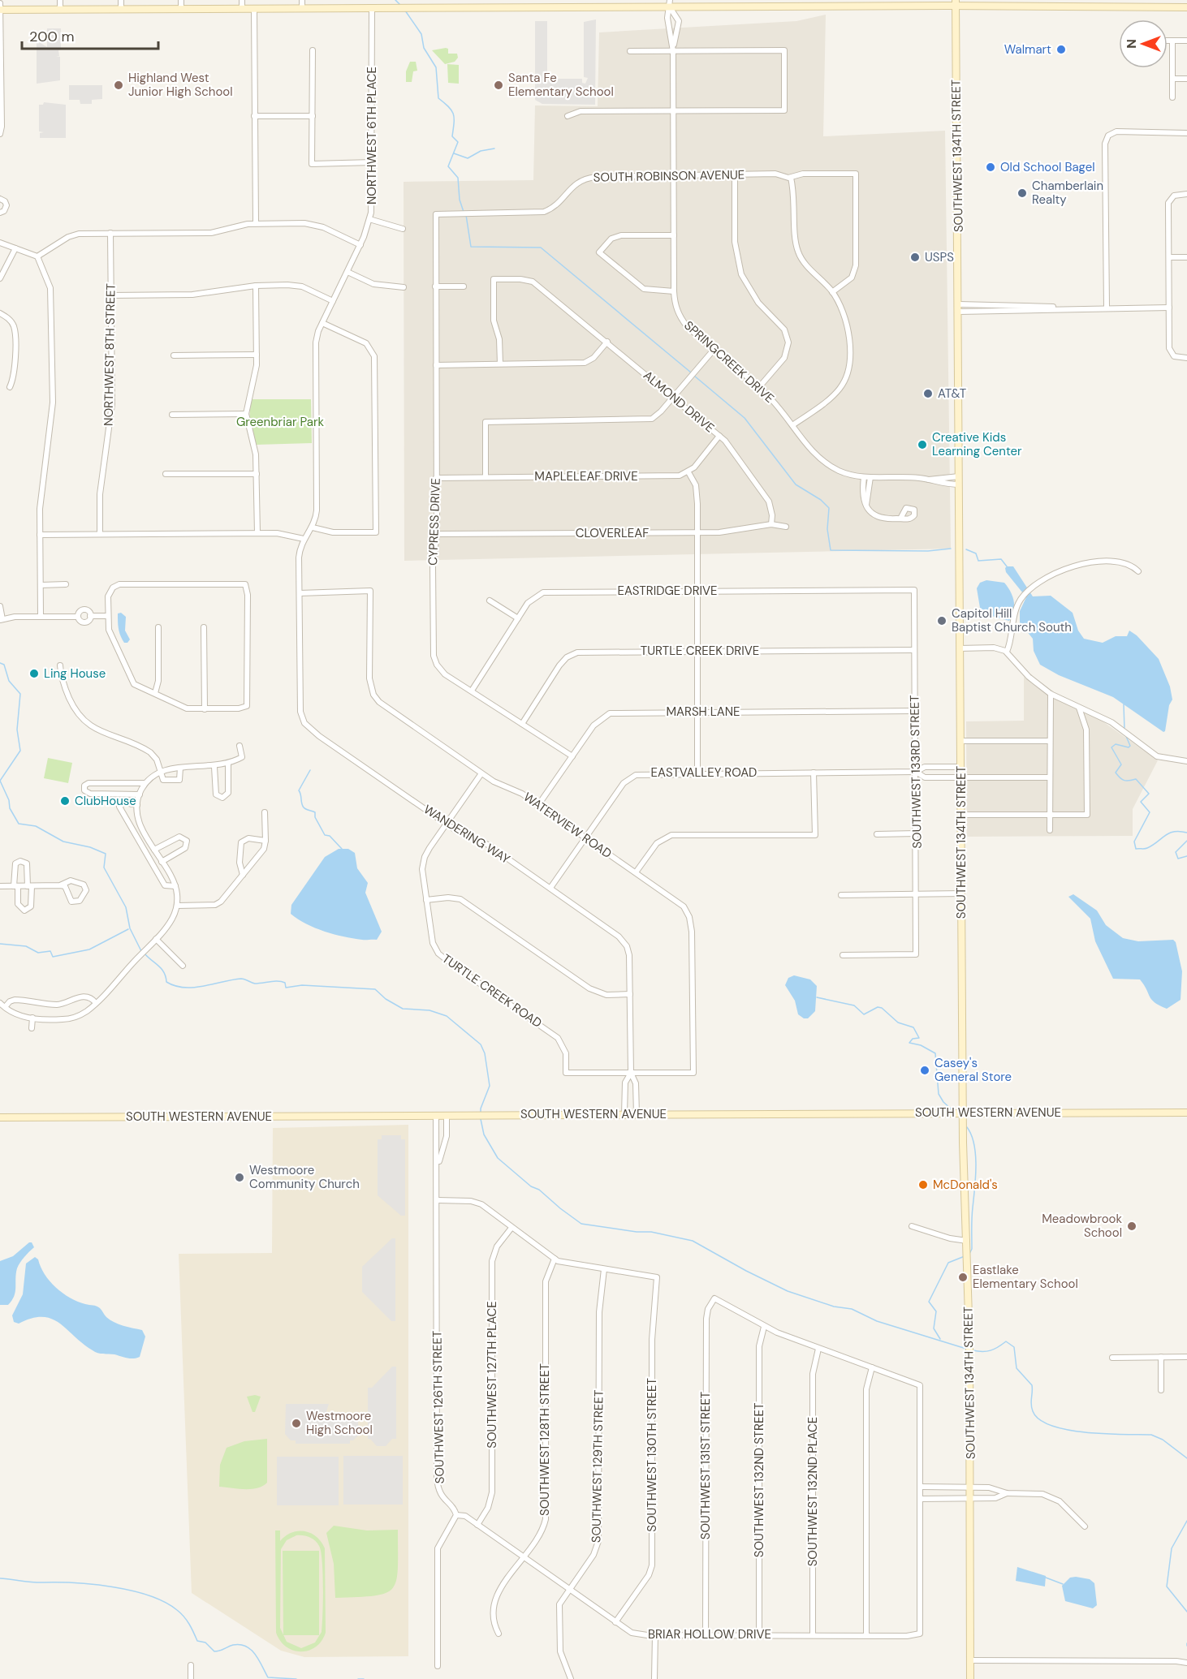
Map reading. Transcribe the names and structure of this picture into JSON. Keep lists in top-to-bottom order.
{
  "streets": {
    "main road": ["SOUTHWEST 134TH STREET", "SOUTH WESTERN AVENUE"],
    "street": [
      "NORTHWEST 6TH PLACE",
      "SOUTH ROBINSON AVENUE",
      "NORTHWEST 8TH STREET",
      "SPRINGCREEK DRIVE",
      "ALMOND DRIVE",
      "MAPLELEAF DRIVE",
      "CYPRESS DRIVE",
      "CLOVERLEAF",
      "EASTRIDGE DRIVE",
      "TURTLE CREEK DRIVE",
      "MARSH LANE",
      "SOUTHWEST 133RD STREET",
      "EASTVALLEY ROAD",
      "WATERVIEW ROAD",
      "WANDERING WAY",
      "TURTLE CREEK ROAD",
      "SOUTHWEST 127TH PLACE",
      "SOUTHWEST 126TH STREET",
      "SOUTHWEST 128TH STREET",
      "SOUTHWEST 130TH STREET",
      "SOUTHWEST 131ST STREET",
      "SOUTHWEST 129TH STREET",
      "SOUTHWEST 132ND STREET",
      "SOUTHWEST 132ND PLACE",
      "BRIAR HOLLOW DRIVE"
    ]
  },
  "crossings": [
    ["NORTHWEST 6TH PLACE", "WANDERING WAY"],
    ["SOUTHWEST 134TH STREET", "SPRINGCREEK DRIVE"],
    ["SOUTHWEST 134TH STREET", "EASTVALLEY ROAD"],
    ["SOUTHWEST 134TH STREET", "SOUTH WESTERN AVENUE"],
    ["SOUTH ROBINSON AVENUE", "SPRINGCREEK DRIVE"],
    ["SOUTH ROBINSON AVENUE", "CYPRESS DRIVE"],
    ["ALMOND DRIVE", "CLOVERLEAF"],
    ["MAPLELEAF DRIVE", "CYPRESS DRIVE"],
    ["CYPRESS DRIVE", "CLOVERLEAF"],
    ["CYPRESS DRIVE", "EASTRIDGE DRIVE"],
    ["CYPRESS DRIVE", "TURTLE CREEK DRIVE"],
    ["CYPRESS DRIVE", "MARSH LANE"],
    ["EASTRIDGE DRIVE", "SOUTHWEST 133RD STREET"],
    ["TURTLE CREEK DRIVE", "SOUTHWEST 133RD STREET"],
    ["MARSH LANE", "SOUTHWEST 133RD STREET"],
    ["MARSH LANE", "WATERVIEW ROAD"],
    ["SOUTHWEST 133RD STREET", "EASTVALLEY ROAD"],
    ["EASTVALLEY ROAD", "WATERVIEW ROAD"],
    ["EASTVALLEY ROAD", "WANDERING WAY"],
    ["WATERVIEW ROAD", "WANDERING WAY"],
    ["WATERVIEW ROAD", "TURTLE CREEK ROAD"],
    ["WANDERING WAY", "TURTLE CREEK ROAD"],
    ["WANDERING WAY", "SOUTH WESTERN AVENUE"],
    ["SOUTH WESTERN AVENUE", "SOUTHWEST 126TH STREET"],
    ["SOUTHWEST 127TH PLACE", "BRIAR HOLLOW DRIVE"],
    ["SOUTHWEST 126TH STREET", "BRIAR HOLLOW DRIVE"],
    ["SOUTHWEST 128TH STREET", "BRIAR HOLLOW DRIVE"],
    ["SOUTHWEST 130TH STREET", "SOUTHWEST 129TH STREET"],
    ["SOUTHWEST 130TH STREET", "BRIAR HOLLOW DRIVE"],
    ["SOUTHWEST 131ST STREET", "SOUTHWEST 132ND STREET"],
    ["SOUTHWEST 131ST STREET", "BRIAR HOLLOW DRIVE"],
    ["SOUTHWEST 129TH STREET", "BRIAR HOLLOW DRIVE"],
    ["SOUTHWEST 132ND STREET", "BRIAR HOLLOW DRIVE"],
    ["SOUTHWEST 132ND PLACE", "BRIAR HOLLOW DRIVE"]
  ],
  "parks": ["Greenbriar Park"],
  "places": [
    "Walmart",
    "Highland West Junior High School",
    "Santa Fe Elementary School",
    "Old School Bagel",
    "Chamberlain Realty",
    "USPS",
    "AT&T",
    "Creative Kids Learning Center",
    "Capitol Hill Baptist Church South",
    "Ling House",
    "ClubHouse",
    "Casey's General Store",
    "Westmoore Community Church",
    "McDonald's",
    "Meadowbrook School",
    "Eastlake Elementary School",
    "Westmoore High School"
  ],
  "scale_bar": "200 m",
  "north": "left"
}
